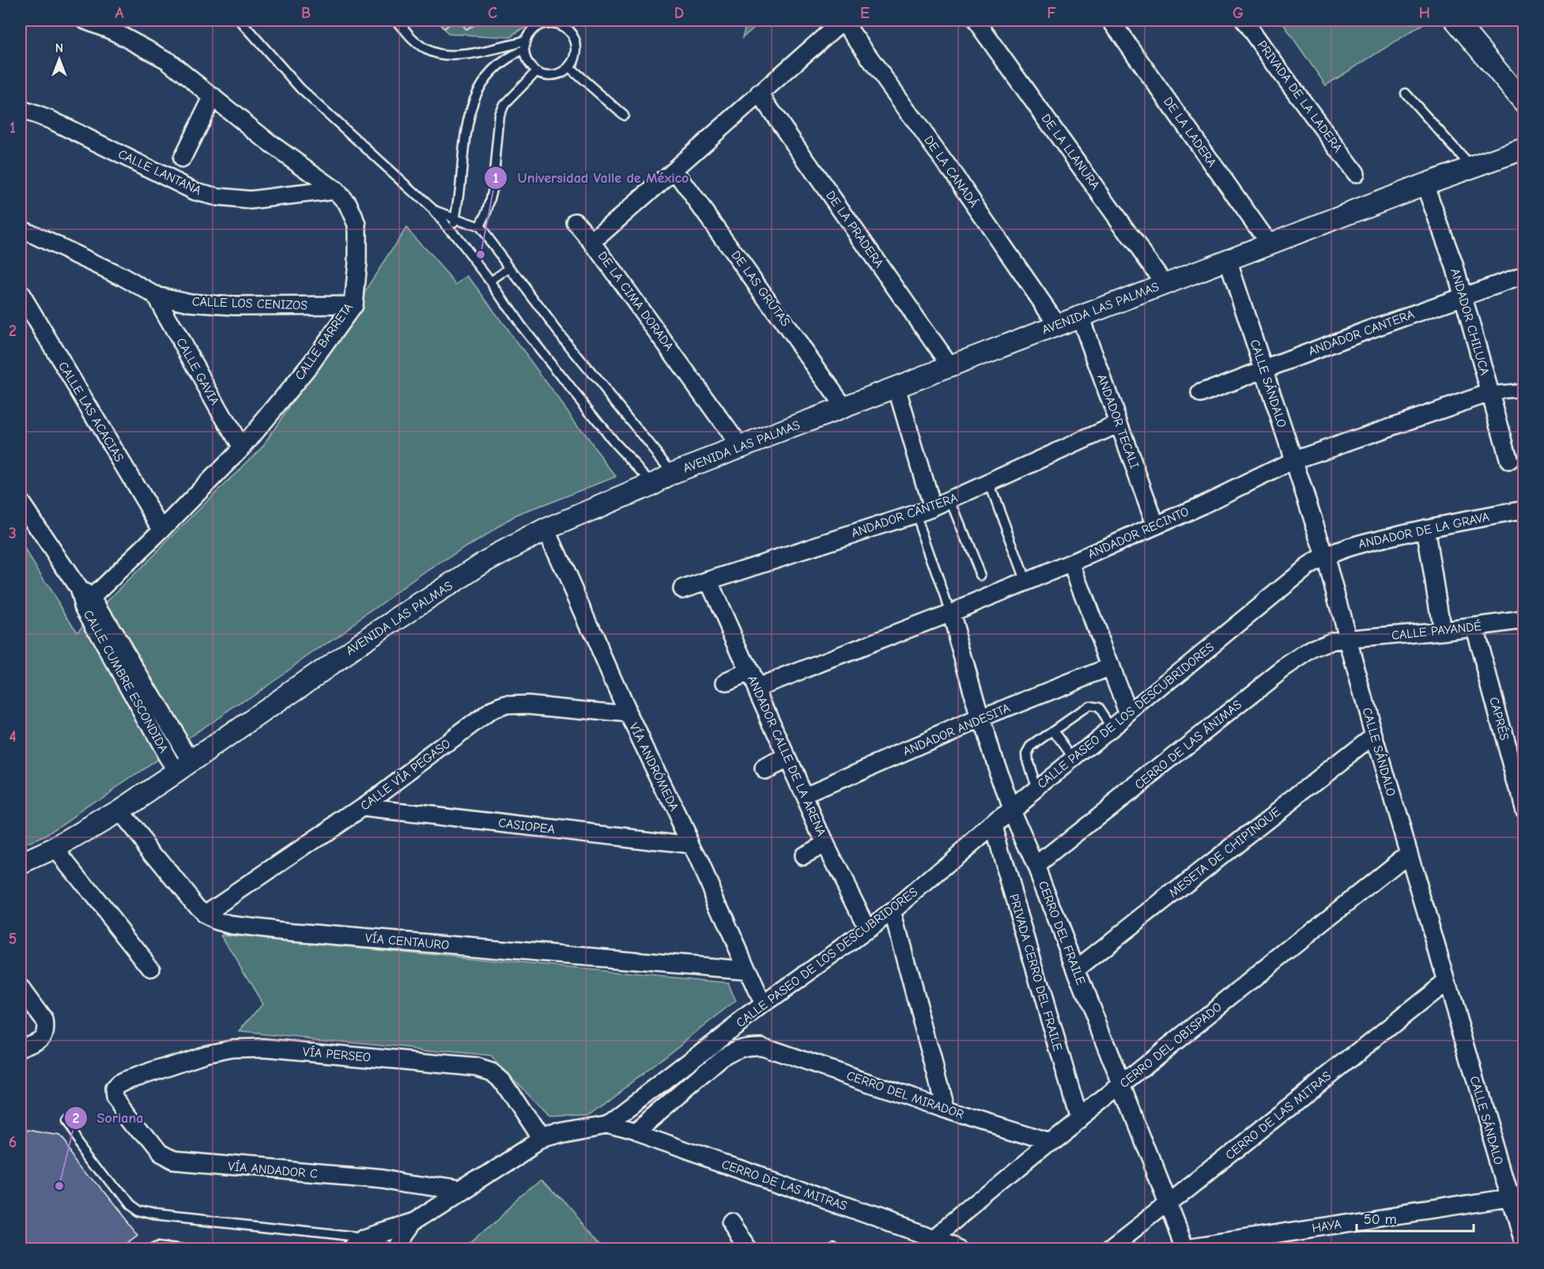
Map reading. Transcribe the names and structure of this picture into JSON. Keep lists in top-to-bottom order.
{
  "streets": {
    "street": [
      "PRIVADA DE LA LADERA",
      "DE LA LADERA",
      "DE LA LLANURA",
      "DE LA CANADÁ",
      "CALLE LANTANA",
      "DE LA PRADERA",
      "DE LAS GRUTAS",
      "DE LA CIMA DORADA",
      "CALLE LOS CENIZOS",
      "AVENIDA LAS PALMAS",
      "ANDADOR CHILUCA",
      "ANDADOR CANTERA",
      "CALLE BARRETA",
      "CALLE GAVIA",
      "CALLE SÁNDALO",
      "CALLE LAS ACACIAS",
      "ANDADOR TECALI",
      "ANDADOR DE LA GRAVA",
      "ANDADOR RECINTO",
      "CALLE PAYANDÉ",
      "CALLE CUMBRE ESCONDIDA",
      "CALLE PASEO DE LOS DESCUBRIDORES",
      "CAPRÉS",
      "ANDADOR ANDESITA",
      "CERRO DE LAS ÁNIMAS",
      "ANDADOR CALLE DE LA ARENA",
      "VÍA ANDRÓMEDA",
      "CALLE VÍA PEGASO",
      "CASIOPEA",
      "MESETA DE CHIPINQUE",
      "CERRO DEL FRAILE",
      "VÍA CENTAURO",
      "PRIVADA CERRO DEL FRAILE",
      "CERRO DEL OBISPADO",
      "VÍA PERSEO",
      "CERRO DEL MIRADOR",
      "CERRO DE LAS MITRAS",
      "VÍA ANDADOR C",
      "HAYA"
    ]
  },
  "crossings": [
    ["DE LA LADERA", "AVENIDA LAS PALMAS"],
    ["DE LA LLANURA", "AVENIDA LAS PALMAS"],
    ["DE LA CANADÁ", "DE LA CIMA DORADA"],
    ["DE LA CANADÁ", "AVENIDA LAS PALMAS"],
    ["CALLE LANTANA", "CALLE BARRETA"],
    ["DE LA PRADERA", "DE LA CIMA DORADA"],
    ["DE LA PRADERA", "AVENIDA LAS PALMAS"],
    ["DE LAS GRUTAS", "DE LA CIMA DORADA"],
    ["DE LAS GRUTAS", "AVENIDA LAS PALMAS"],
    ["DE LA CIMA DORADA", "AVENIDA LAS PALMAS"],
    ["CALLE LOS CENIZOS", "CALLE BARRETA"],
    ["CALLE LOS CENIZOS", "CALLE GAVIA"],
    ["AVENIDA LAS PALMAS", "ANDADOR CHILUCA"],
    ["AVENIDA LAS PALMAS", "CALLE SÁNDALO"],
    ["AVENIDA LAS PALMAS", "ANDADOR TECALI"],
    ["AVENIDA LAS PALMAS", "CALLE CUMBRE ESCONDIDA"],
    ["AVENIDA LAS PALMAS", "VÍA ANDRÓMEDA"],
    ["AVENIDA LAS PALMAS", "VÍA CENTAURO"],
    ["ANDADOR CHILUCA", "ANDADOR CANTERA"],
    ["ANDADOR CHILUCA", "ANDADOR RECINTO"],
    ["ANDADOR CANTERA", "CALLE SÁNDALO"],
    ["ANDADOR CANTERA", "ANDADOR TECALI"],
    ["ANDADOR CANTERA", "ANDADOR CALLE DE LA ARENA"],
    ["CALLE BARRETA", "CALLE GAVIA"],
    ["CALLE BARRETA", "CALLE LAS ACACIAS"],
    ["CALLE BARRETA", "CALLE CUMBRE ESCONDIDA"],
    ["CALLE SÁNDALO", "ANDADOR DE LA GRAVA"],
    ["CALLE SÁNDALO", "ANDADOR RECINTO"],
    ["CALLE SÁNDALO", "CALLE PAYANDÉ"],
    ["CALLE SÁNDALO", "CALLE PASEO DE LOS DESCUBRIDORES"],
    ["CALLE SÁNDALO", "CERRO DE LAS ÁNIMAS"],
    ["CALLE SÁNDALO", "MESETA DE CHIPINQUE"],
    ["CALLE SÁNDALO", "CERRO DEL OBISPADO"],
    ["CALLE SÁNDALO", "CERRO DE LAS MITRAS"],
    ["CALLE SÁNDALO", "HAYA"],
    ["ANDADOR TECALI", "ANDADOR RECINTO"],
    ["ANDADOR DE LA GRAVA", "CALLE PASEO DE LOS DESCUBRIDORES"],
    ["ANDADOR RECINTO", "ANDADOR CALLE DE LA ARENA"],
    ["ANDADOR RECINTO", "CERRO DEL FRAILE"],
    ["CALLE PAYANDÉ", "CAPRÉS"],
    ["CALLE PAYANDÉ", "CERRO DE LAS ÁNIMAS"],
    ["CALLE PASEO DE LOS DESCUBRIDORES", "ANDADOR CALLE DE LA ARENA"],
    ["CALLE PASEO DE LOS DESCUBRIDORES", "VÍA ANDRÓMEDA"],
    ["CALLE PASEO DE LOS DESCUBRIDORES", "CERRO DEL FRAILE"],
    ["CALLE PASEO DE LOS DESCUBRIDORES", "PRIVADA CERRO DEL FRAILE"],
    ["CALLE PASEO DE LOS DESCUBRIDORES", "VÍA PERSEO"],
    ["CALLE PASEO DE LOS DESCUBRIDORES", "CERRO DE LAS MITRAS"],
    ["CALLE PASEO DE LOS DESCUBRIDORES", "VÍA ANDADOR C"],
    ["ANDADOR ANDESITA", "ANDADOR CALLE DE LA ARENA"],
    ["ANDADOR ANDESITA", "CERRO DEL FRAILE"],
    ["CERRO DE LAS ÁNIMAS", "CERRO DEL FRAILE"],
    ["VÍA ANDRÓMEDA", "CALLE VÍA PEGASO"],
    ["VÍA ANDRÓMEDA", "CASIOPEA"],
    ["VÍA ANDRÓMEDA", "VÍA CENTAURO"],
    ["CALLE VÍA PEGASO", "CASIOPEA"],
    ["CALLE VÍA PEGASO", "VÍA CENTAURO"],
    ["MESETA DE CHIPINQUE", "CERRO DEL FRAILE"],
    ["CERRO DEL FRAILE", "CERRO DEL OBISPADO"],
    ["CERRO DEL FRAILE", "CERRO DE LAS MITRAS"],
    ["CERRO DEL FRAILE", "HAYA"],
    ["PRIVADA CERRO DEL FRAILE", "CERRO DEL OBISPADO"],
    ["CERRO DEL OBISPADO", "CERRO DEL MIRADOR"],
    ["CERRO DEL OBISPADO", "CERRO DE LAS MITRAS"],
    ["VÍA PERSEO", "VÍA ANDADOR C"],
    ["CERRO DEL MIRADOR", "CERRO DE LAS MITRAS"]
  ],
  "places": ["Universidad Valle de México", "Soriana"],
  "scale_bar": "50 m",
  "north": "top",
  "grid": {
    "columns": [
      "A",
      "B",
      "C",
      "D",
      "E",
      "F",
      "G",
      "H"
    ],
    "rows": [
      "1",
      "2",
      "3",
      "4",
      "5",
      "6"
    ]
  }
}
